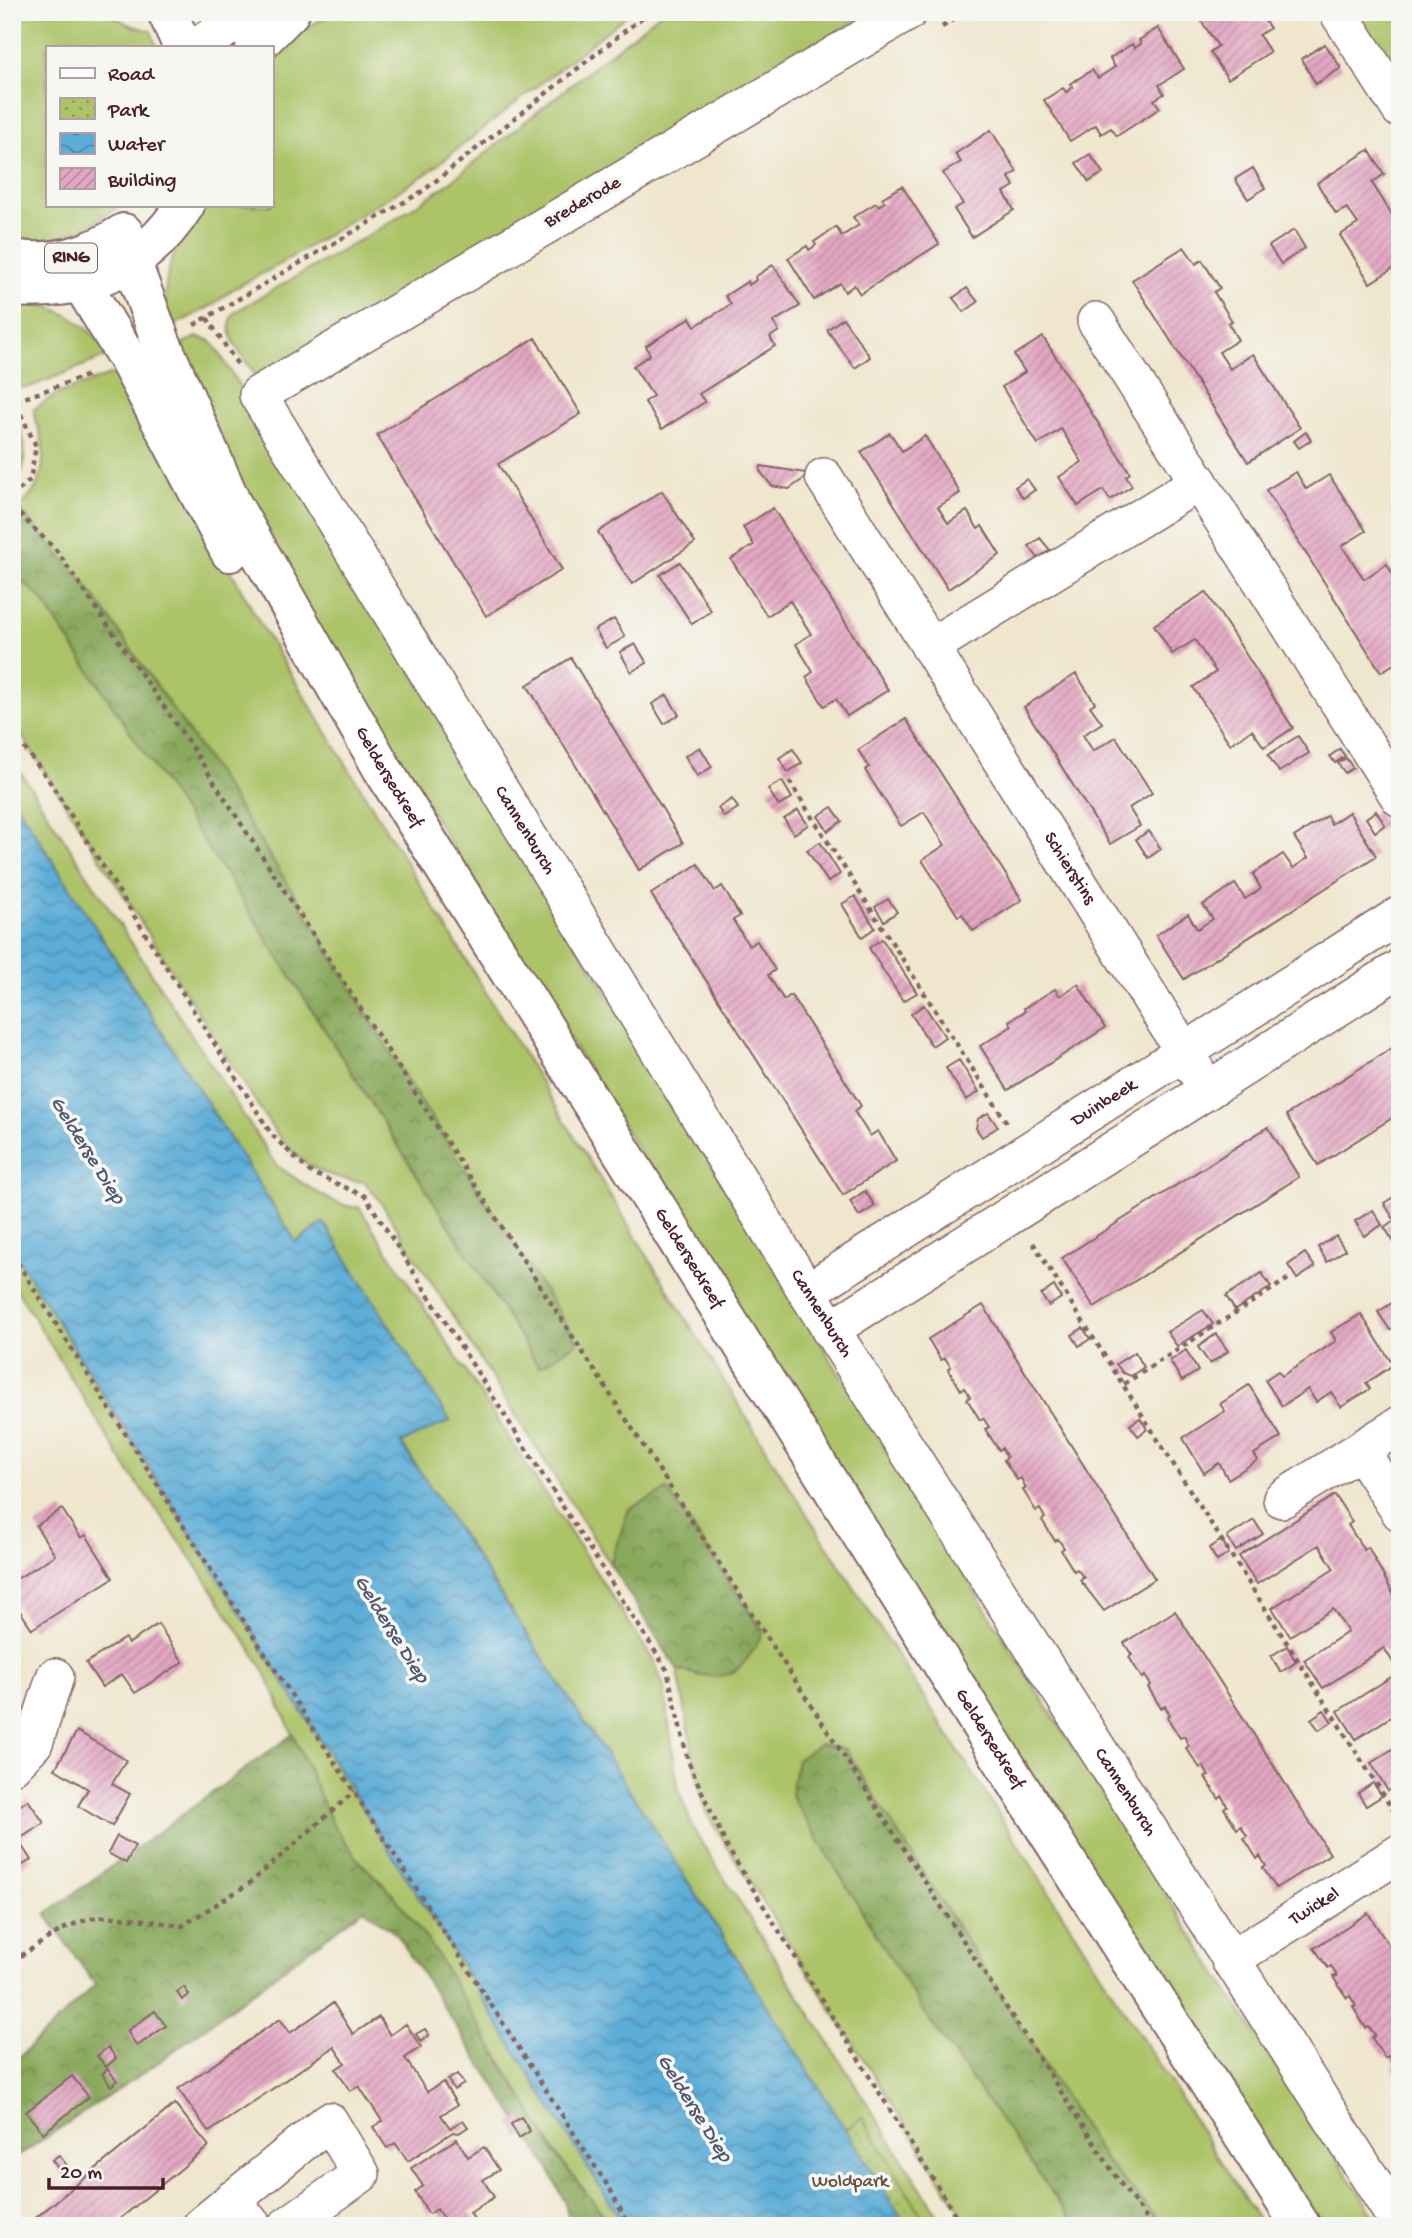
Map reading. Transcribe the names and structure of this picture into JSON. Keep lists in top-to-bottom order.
{
  "streets": {
    "main road": ["RING", "Geldersedreef"],
    "street": [
      "Brederode",
      "Cannenburch",
      "Schierstins",
      "Duinbeek",
      "Twickel"
    ]
  },
  "crossings": [
    ["Brederode", "Cannenburch"],
    ["RING", "Geldersedreef"],
    ["Cannenburch", "Duinbeek"],
    ["Cannenburch", "Twickel"],
    ["Schierstins", "Duinbeek"]
  ],
  "water": ["Gelderse Diep"],
  "parks": ["Woldpark"],
  "legend": [
    "Road",
    "Park",
    "Water",
    "Building"
  ],
  "scale_bar": "20 m"
}
